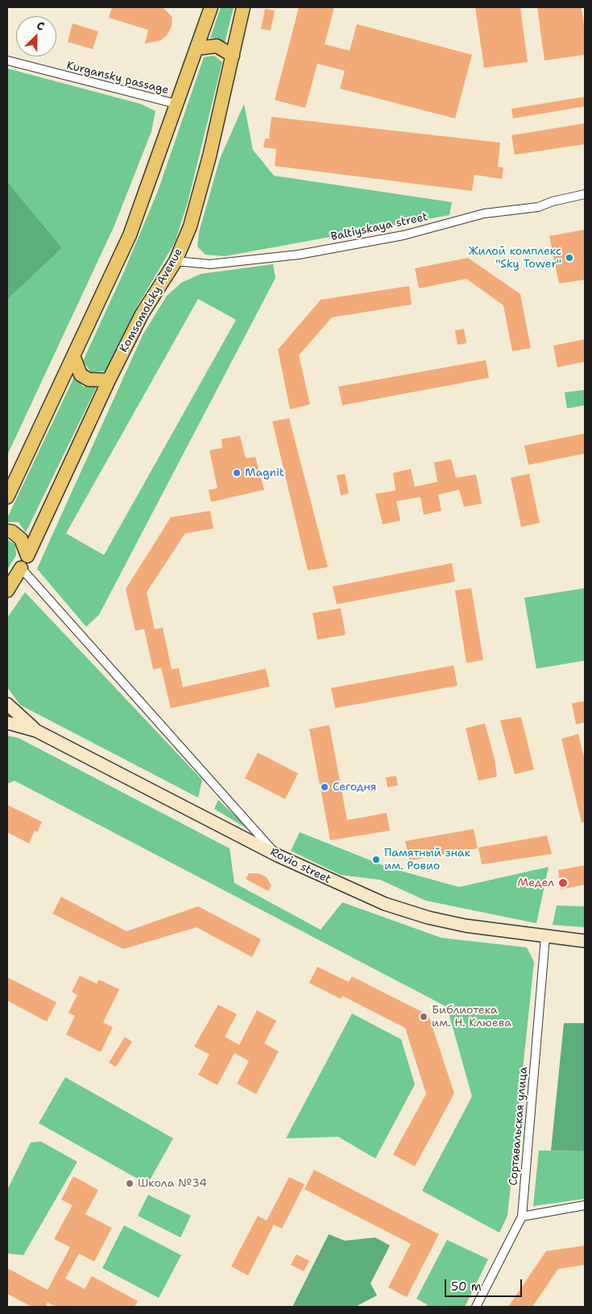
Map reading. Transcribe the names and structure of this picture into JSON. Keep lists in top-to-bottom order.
{
  "streets": {
    "main road": ["Komsomolsky Avenue", "Rovio street"],
    "street": ["Kurgansky passage", "Baltiyskaya street", "Сортавальская улица"]
  },
  "crossings": [
    ["Baltiyskaya street", "Komsomolsky Avenue"],
    ["Rovio street", "Сортавальская улица"]
  ],
  "places": [
    "Жилой комплекс \"Sky Tower\"",
    "Magnit",
    "Сегодня",
    "Памятный знак им. Ровио",
    "Медел",
    "Библиотека им. Н. Клюева",
    "Школа №34"
  ],
  "scale_bar": "50 m",
  "north": "top right"
}
